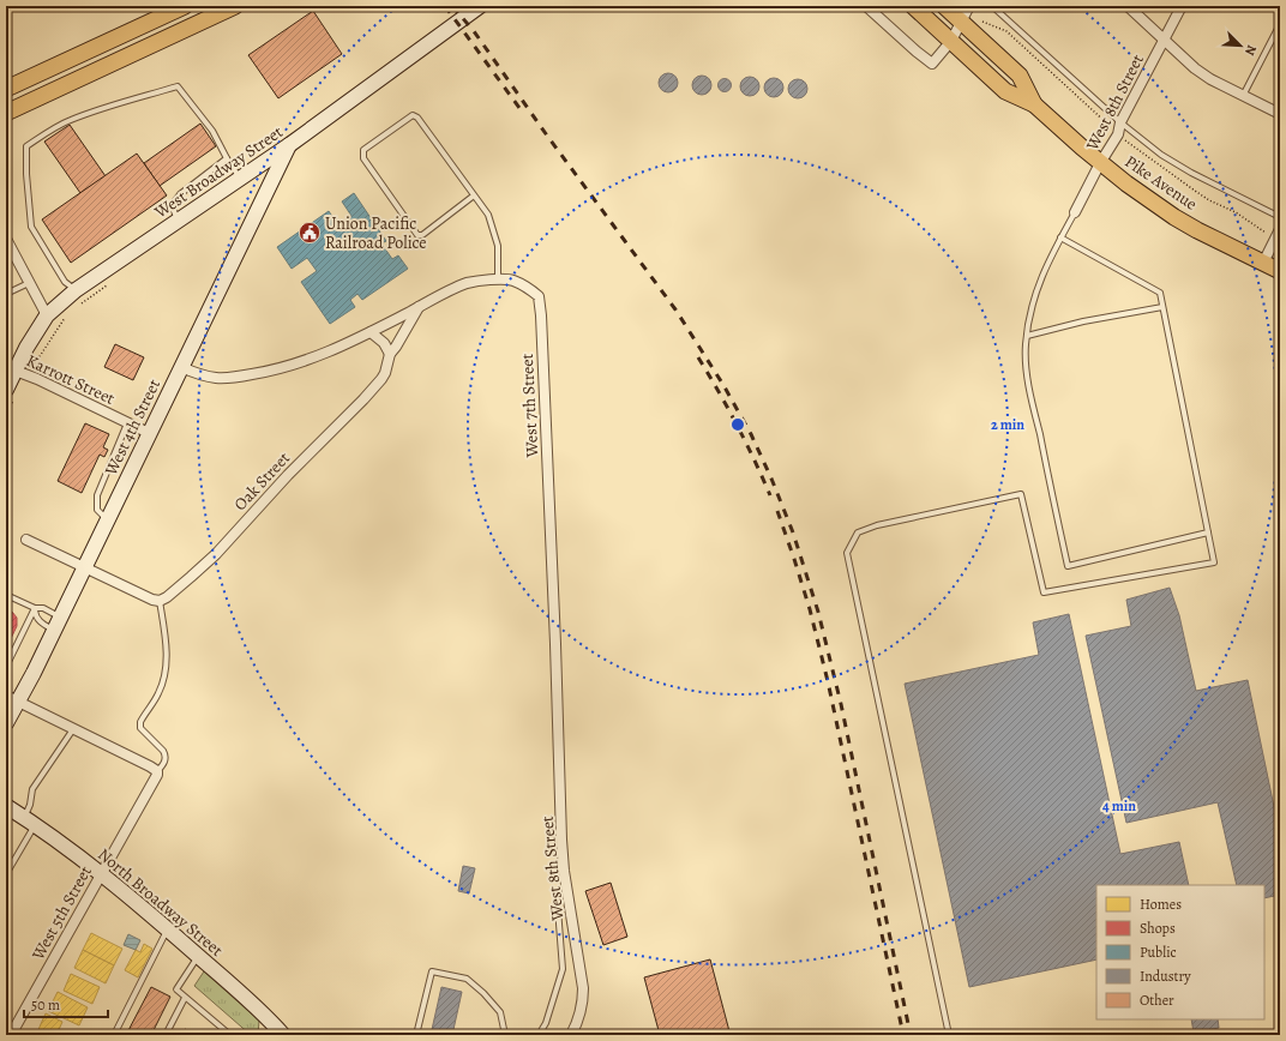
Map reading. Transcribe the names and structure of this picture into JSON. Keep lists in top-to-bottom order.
{
  "streets": {
    "main road": [
      "West Broadway Street",
      "Pike Avenue",
      "West 4th Street",
      "North Broadway Street"
    ],
    "street": [
      "West 8th Street",
      "Karrott Street",
      "West 7th Street",
      "Oak Street",
      "West 5th Street"
    ]
  },
  "crossings": [
    ["West 8th Street", "Pike Avenue"],
    ["West 8th Street", "West 7th Street"],
    ["West Broadway Street", "Karrott Street"],
    ["West Broadway Street", "West 4th Street"],
    ["Karrott Street", "West 4th Street"],
    ["West 7th Street", "Oak Street"],
    ["North Broadway Street", "West 5th Street"]
  ],
  "places": {
    "public building": ["Union Pacific Railroad Police"]
  },
  "legend": [
    "Homes",
    "Shops",
    "Public",
    "Industry",
    "Other"
  ],
  "scale_bar": "50 m",
  "north": "bottom right",
  "rings": ["2 min", "4 min"]
}
